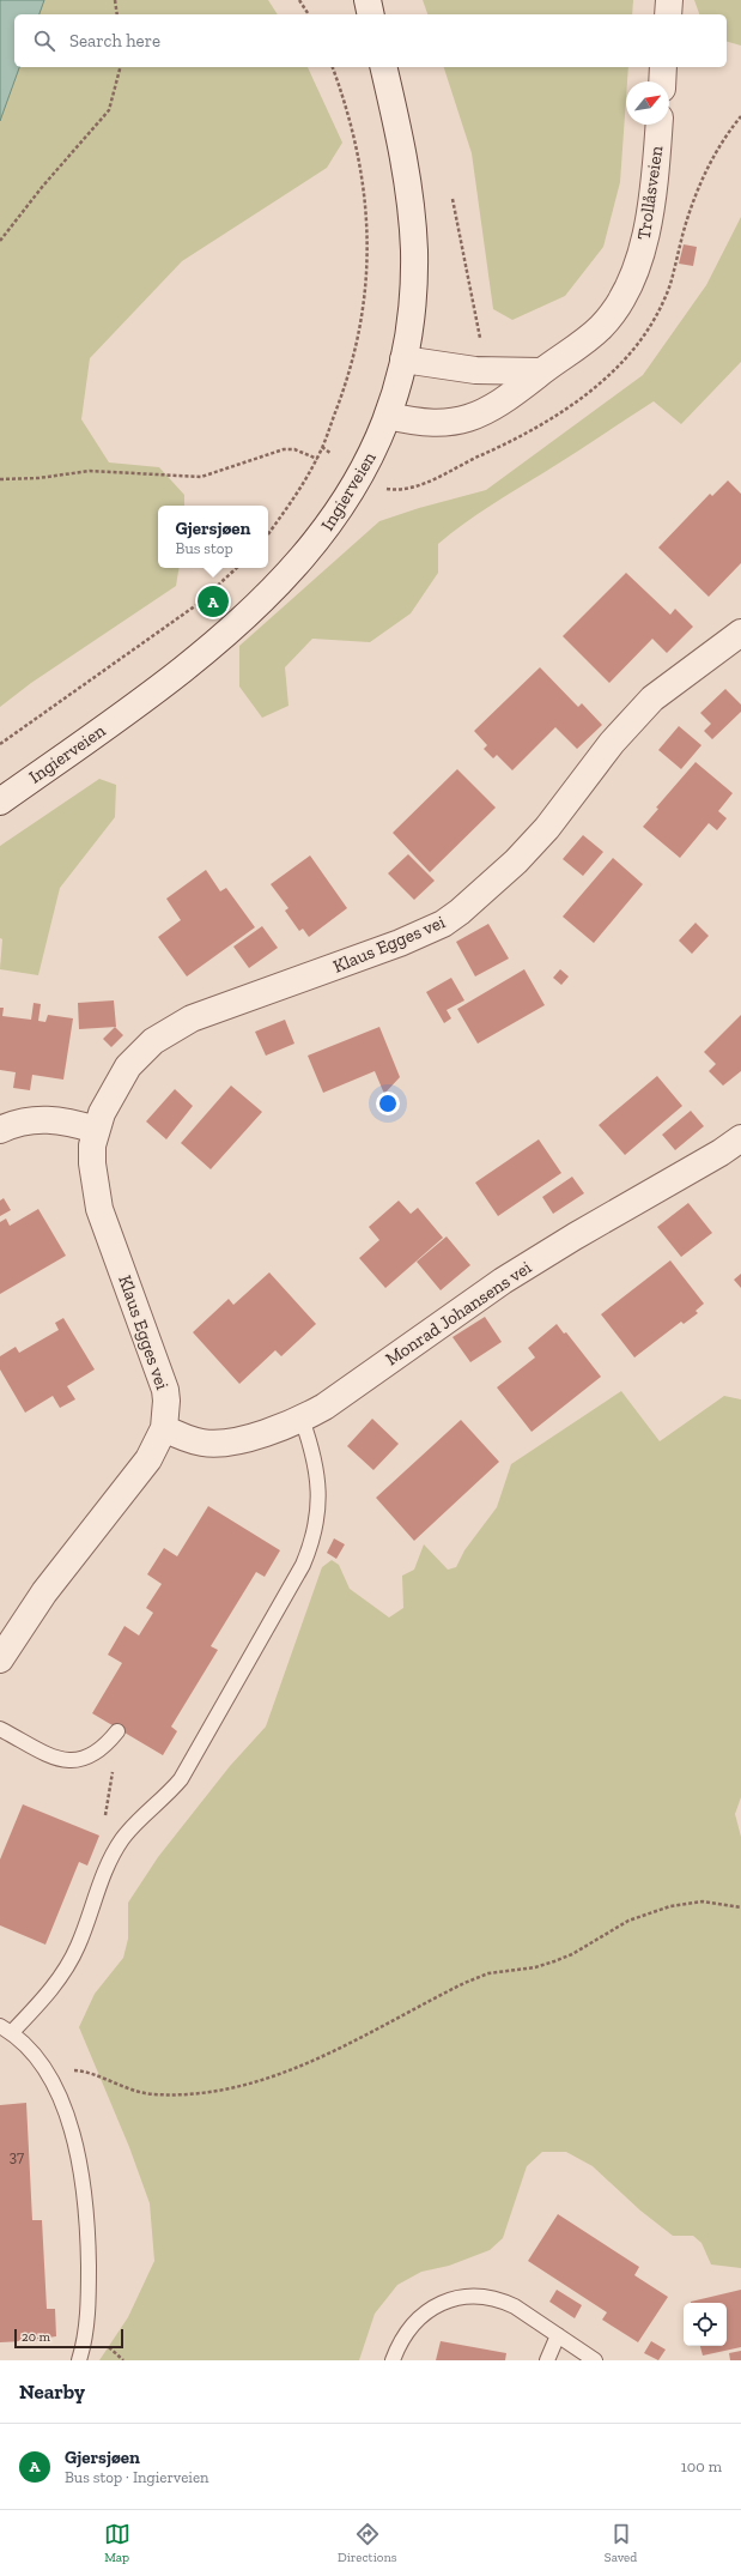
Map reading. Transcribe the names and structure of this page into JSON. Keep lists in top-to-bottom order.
{
  "streets": {
    "street": [
      "Trollåsveien",
      "Ingierveien",
      "Klaus Egges vei",
      "Monrad Johansens vei"
    ]
  },
  "crossings": [
    ["Trollåsveien", "Ingierveien"],
    ["Klaus Egges vei", "Monrad Johansens vei"]
  ],
  "house_numbers": ["37"],
  "scale_bar": "20 m",
  "north": "top right",
  "page": {
    "search": "Search here",
    "popup": ["Gjersjøen", "Bus stop"],
    "pins": "A",
    "scale": "20 m",
    "heading": "Nearby",
    "list": [
      {
        "mark": "A",
        "name": "Gjersjøen",
        "note": "Bus stop · Ingierveien",
        "value": "100 m"
      }
    ],
    "nav": ["Map", "Directions", "Saved"]
  }
}
